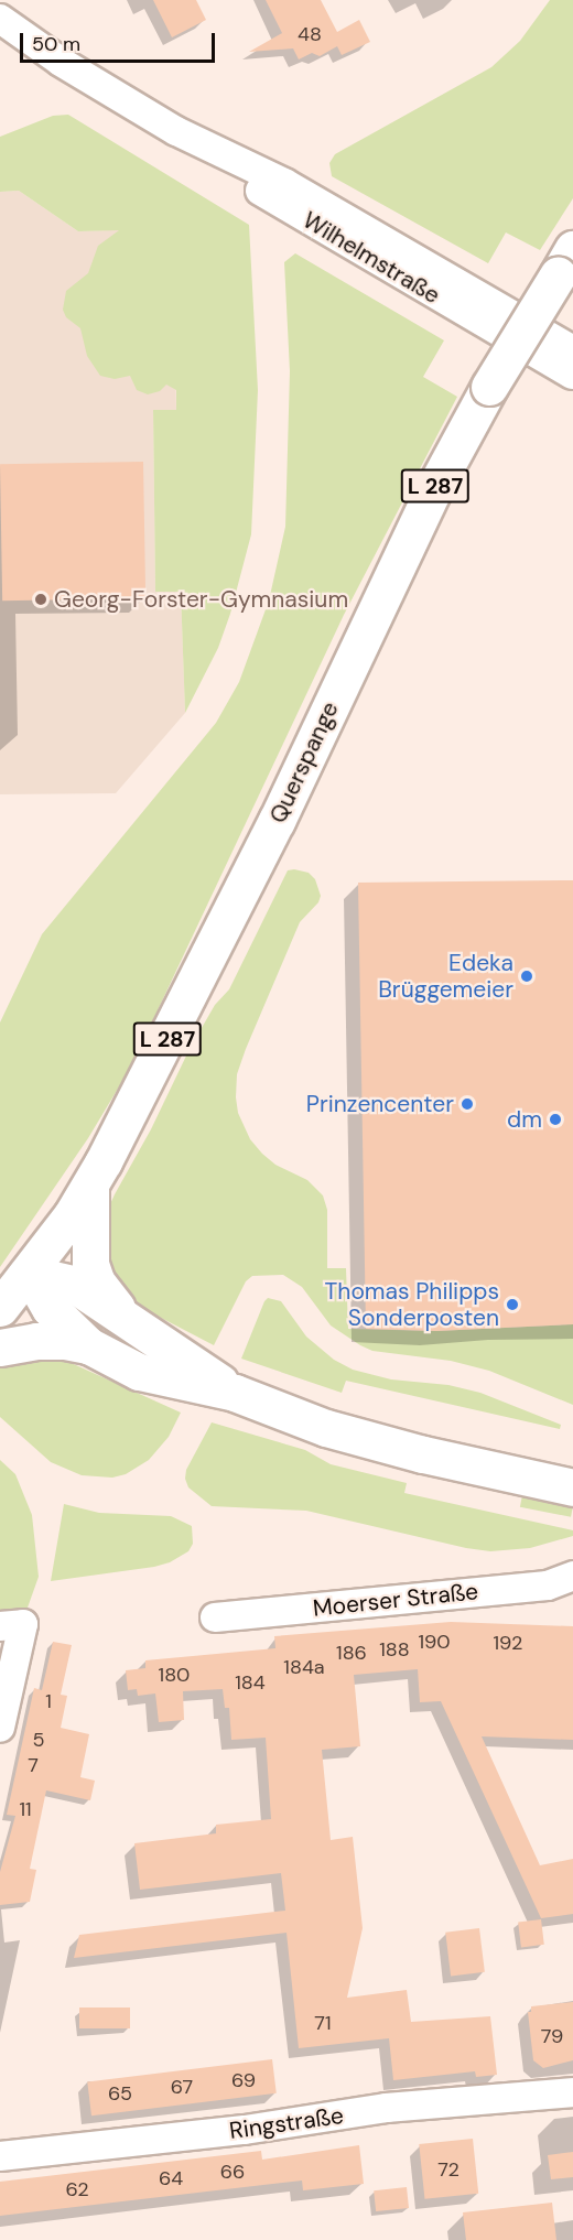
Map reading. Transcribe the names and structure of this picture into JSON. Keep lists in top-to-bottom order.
{
  "streets": {
    "main road": ["L 287", "Querspange"],
    "street": ["Wilhelmstraße", "Moerser Straße", "Ringstraße"]
  },
  "crossings": [
    ["L 287", "Querspange"]
  ],
  "places": [
    "Georg-Forster-Gymnasium",
    "Edeka Brüggemeier",
    "Prinzencenter",
    "dm",
    "Thomas Philipps Sonderposten"
  ],
  "house_numbers": [
    "48",
    "190",
    "192",
    "188",
    "186",
    "184a",
    "180",
    "184",
    "1",
    "5",
    "7",
    "11",
    "71",
    "79",
    "69",
    "67",
    "65",
    "72",
    "66",
    "64",
    "62"
  ],
  "scale_bar": "50 m"
}
